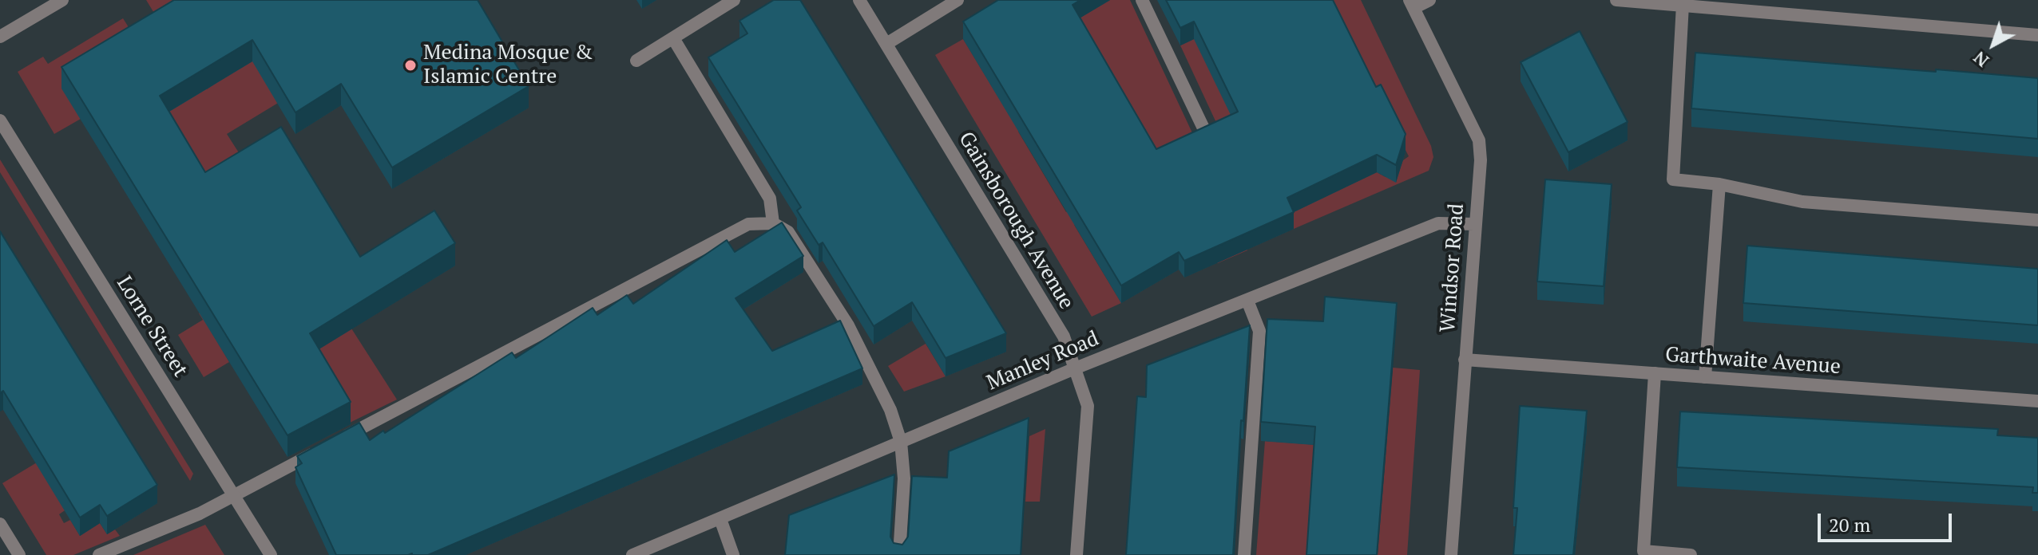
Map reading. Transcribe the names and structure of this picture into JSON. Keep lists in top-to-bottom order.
{
  "streets": {
    "street": [
      "Gainsborough Avenue",
      "Windsor Road",
      "Lorne Street",
      "Manley Road",
      "Garthwaite Avenue"
    ]
  },
  "crossings": [
    ["Gainsborough Avenue", "Manley Road"],
    ["Windsor Road", "Manley Road"],
    ["Windsor Road", "Garthwaite Avenue"]
  ],
  "places": ["Medina Mosque & Islamic Centre"],
  "scale_bar": "20 m",
  "north": "bottom left"
}
